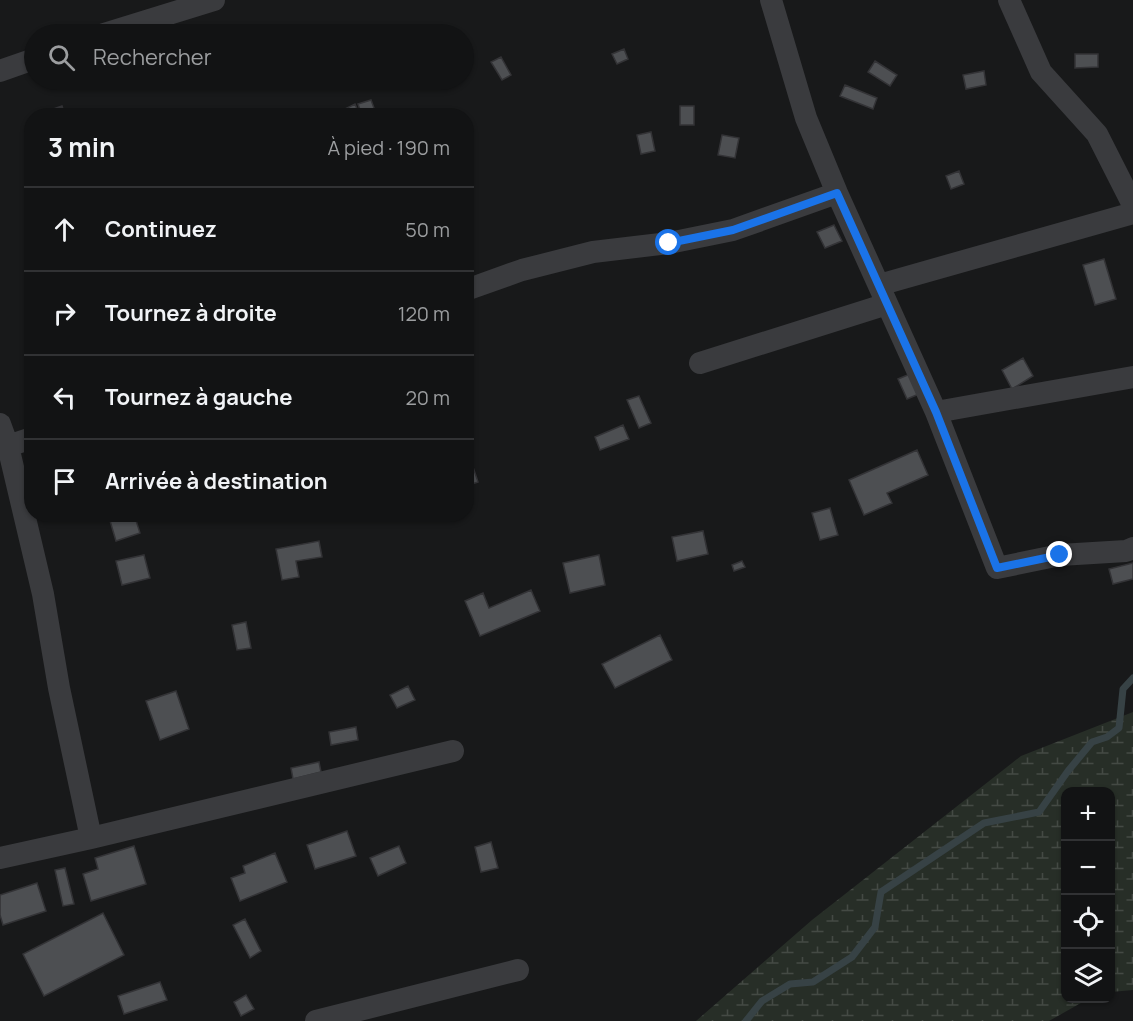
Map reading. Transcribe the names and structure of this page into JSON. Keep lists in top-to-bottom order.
{
  "page": {
    "search": "Rechercher",
    "heading": ["3 min", "À pied · 190 m"],
    "list": [
      ["Continuez", "50 m"],
      ["Tournez à droite", "120 m"],
      ["Tournez à gauche", "20 m"],
      "Arrivée à destination"
    ],
    "map_buttons": ["+", "−"]
  }
}
